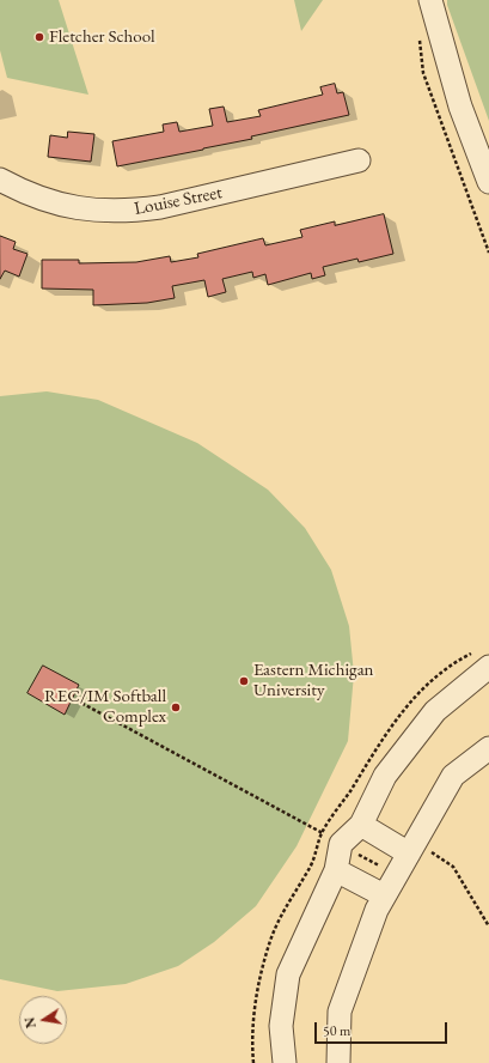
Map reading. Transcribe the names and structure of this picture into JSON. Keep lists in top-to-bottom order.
{
  "streets": {
    "street": ["Louise Street"]
  },
  "places": ["Fletcher School", "Eastern Michigan University", "REC/IM Softball Complex"],
  "scale_bar": "50 m",
  "north": "left"
}
